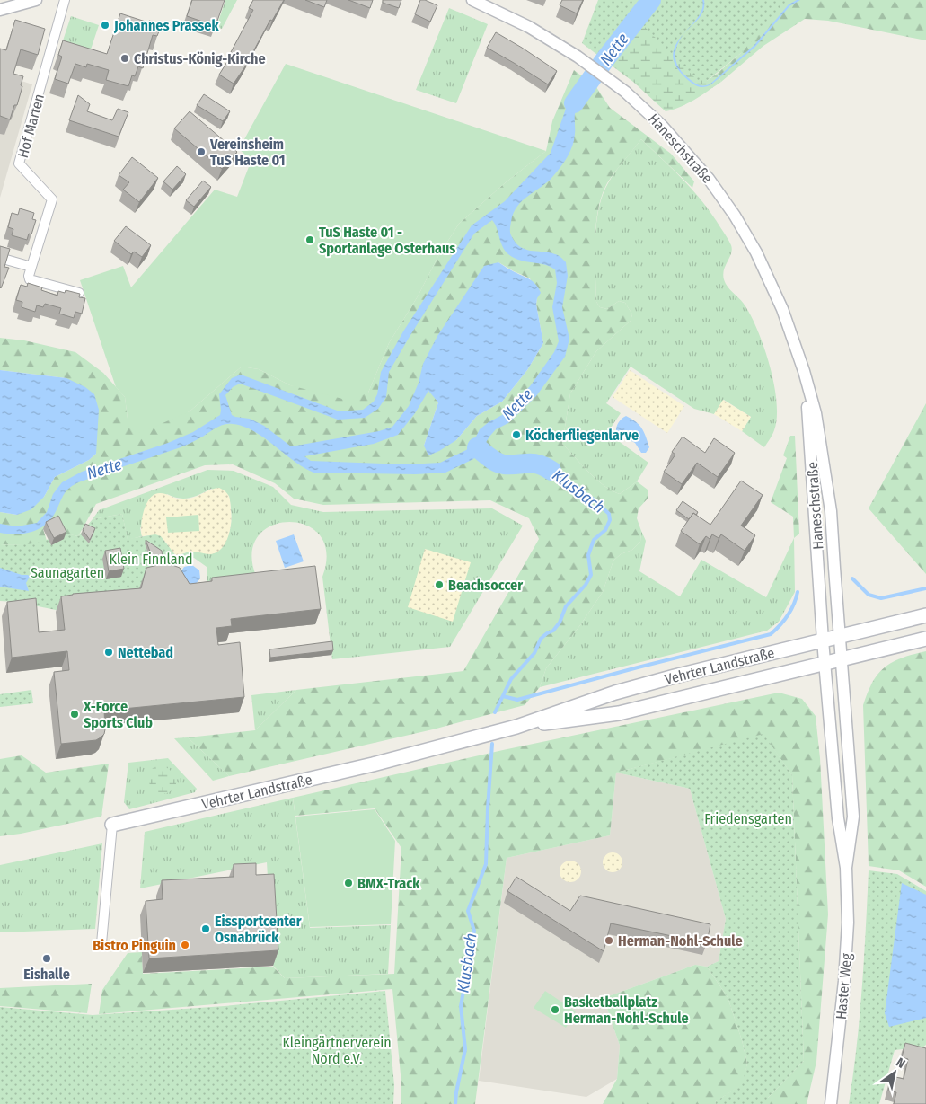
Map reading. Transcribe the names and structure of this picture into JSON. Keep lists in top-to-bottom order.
{
  "streets": {
    "main road": ["Vehrter Landstraße"],
    "street": ["Hof Marten", "Haneschstraße", "Haster Weg"]
  },
  "crossings": [
    ["Haneschstraße", "Vehrter Landstraße"],
    ["Haneschstraße", "Haster Weg"],
    ["Vehrter Landstraße", "Haster Weg"]
  ],
  "water": ["Nette", "Klusbach"],
  "parks": [
    "Klein Finnland",
    "Saunagarten",
    "Friedensgarten",
    "Kleingärtnerverein Nord e.V."
  ],
  "places": [
    "Johannes Prassek",
    "Christus-König-Kirche",
    "Vereinsheim TuS Haste 01",
    "TuS Haste 01 - Sportanlage Osterhaus",
    "Köcherfliegenlarve",
    "Beachsoccer",
    "Nettebad",
    "X-Force Sports Club",
    "BMX-Track",
    "Eissportcenter Osnabrück",
    "Herman-Nohl-Schule",
    "Bistro Pinguin",
    "Eishalle",
    "Basketballplatz Herman-Nohl-Schule"
  ],
  "north": "top right"
}
